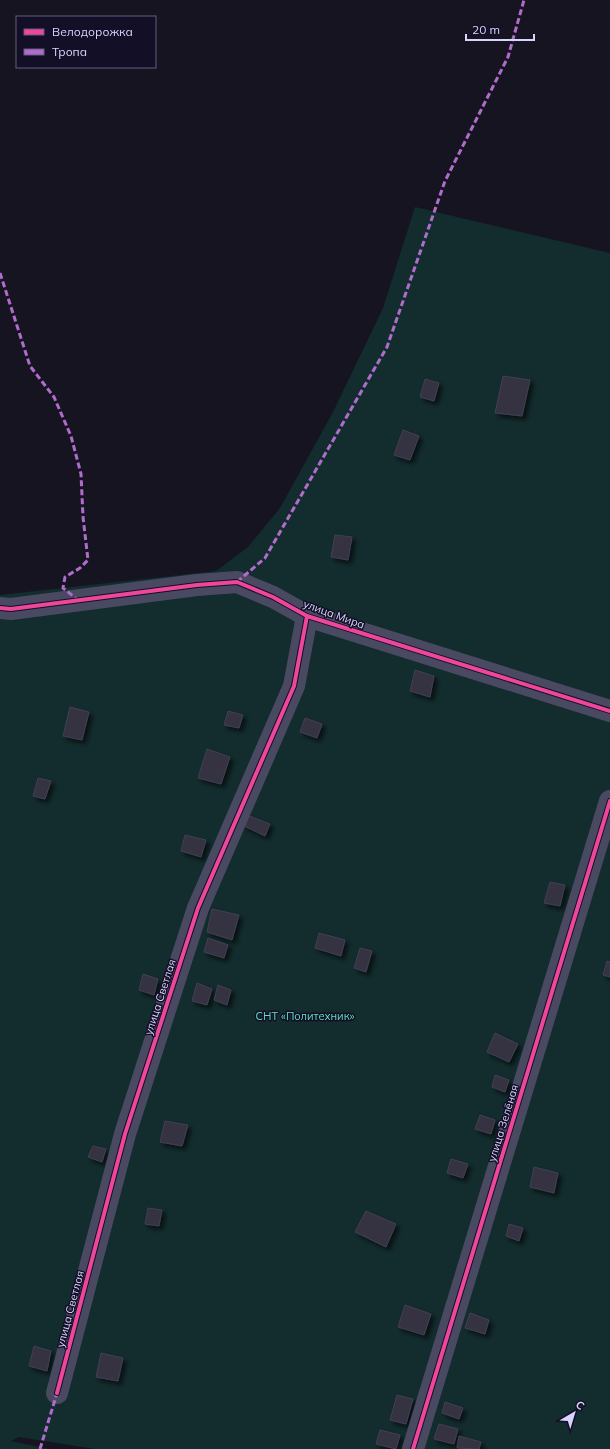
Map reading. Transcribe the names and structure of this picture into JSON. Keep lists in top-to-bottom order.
{
  "streets": {
    "street": ["улица Мира", "улица Светлая", "улица Зелёная"]
  },
  "crossings": [
    ["улица Мира", "улица Светлая"]
  ],
  "parks": ["СНТ «Политехник»"],
  "legend": ["Велодорожка", "Тропа"],
  "scale_bar": "20 m",
  "north": "top right"
}
